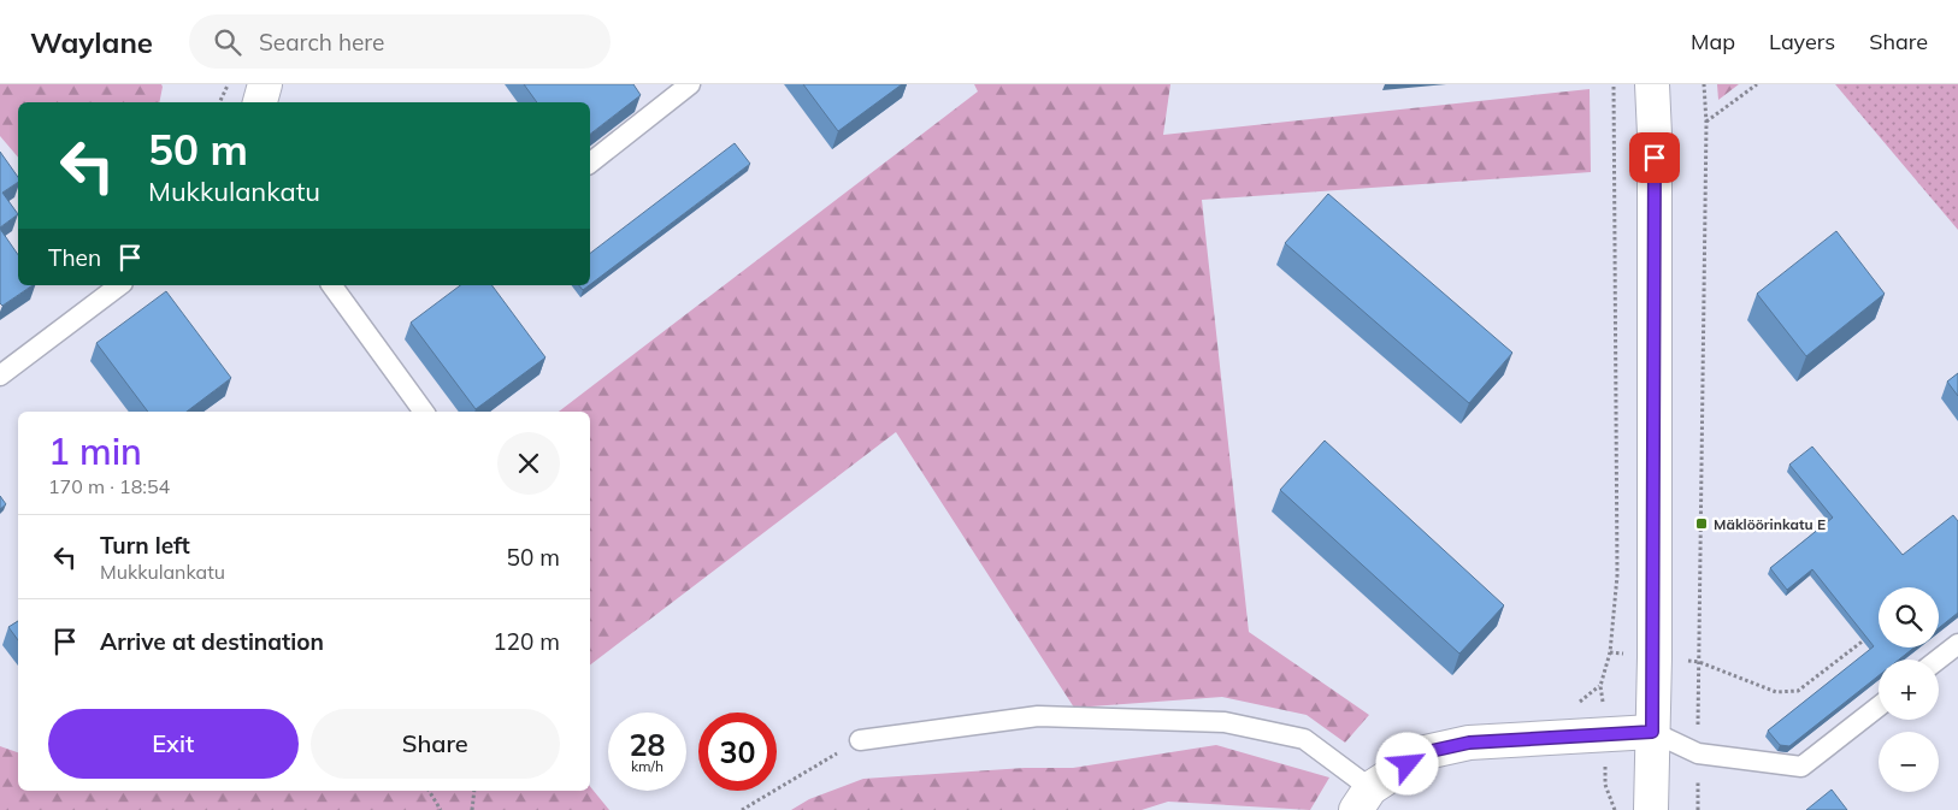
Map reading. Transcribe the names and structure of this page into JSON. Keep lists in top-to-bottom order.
{
  "places": {
    "transit": ["Mäklöörinkatu E"]
  },
  "page": {
    "header": "Waylane",
    "search": "Search here",
    "nav": ["Map", "Layers", "Share"],
    "turn": ["50 m", "Mukkulankatu"],
    "then": "Then",
    "heading": ["1 min", "170 m · 18:54"],
    "list": [
      {
        "name": "Turn left",
        "note": "Mukkulankatu",
        "value": "50 m"
      },
      {
        "name": "Arrive at destination",
        "value": "120 m"
      }
    ],
    "map_buttons": ["+", "−"],
    "buttons": ["Exit", "Share"],
    "speed": "28 km/h",
    "limit": "30"
  }
}
